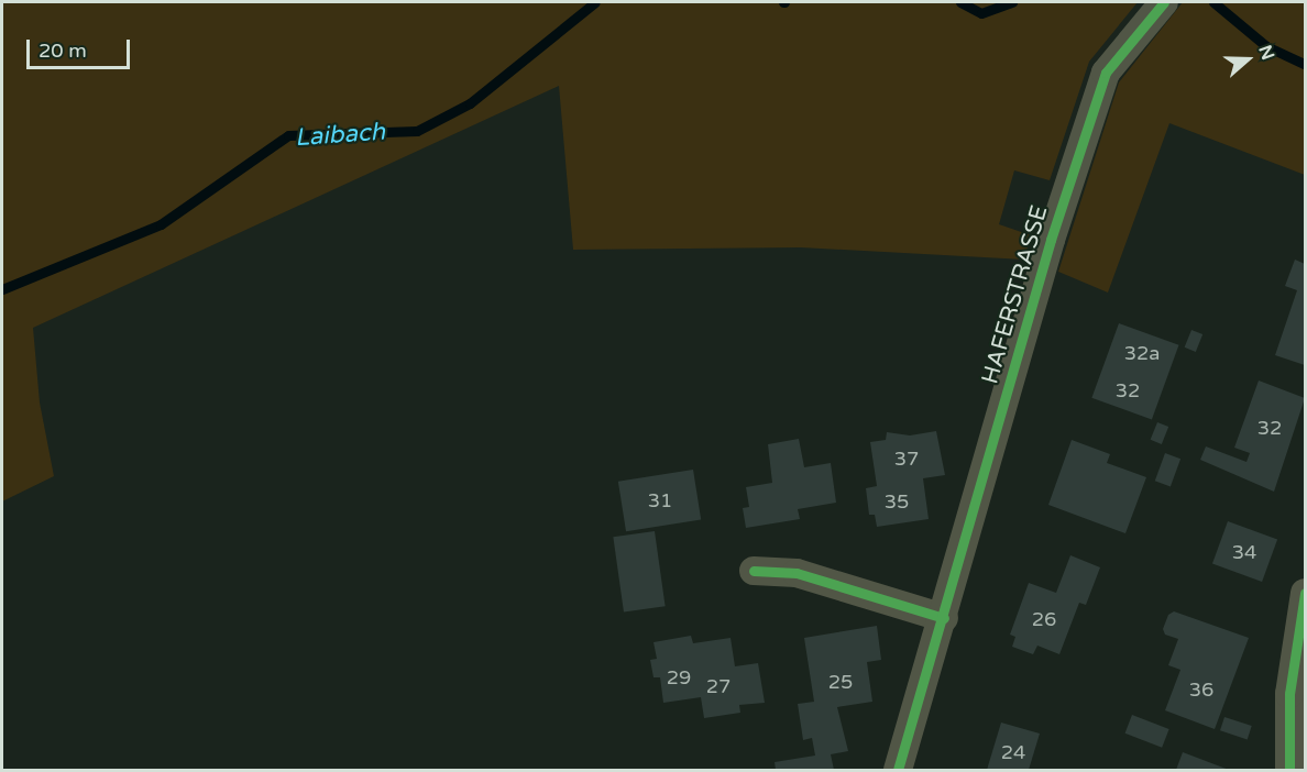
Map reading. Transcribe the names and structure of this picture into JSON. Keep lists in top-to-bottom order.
{
  "streets": {
    "street": ["HAFERSTRASSE"]
  },
  "water": ["Laibach"],
  "house_numbers": [
    "32a",
    "32",
    "32",
    "37",
    "31",
    "35",
    "34",
    "26",
    "29",
    "25",
    "27",
    "36",
    "24"
  ],
  "scale_bar": "20 m",
  "north": "right"
}
